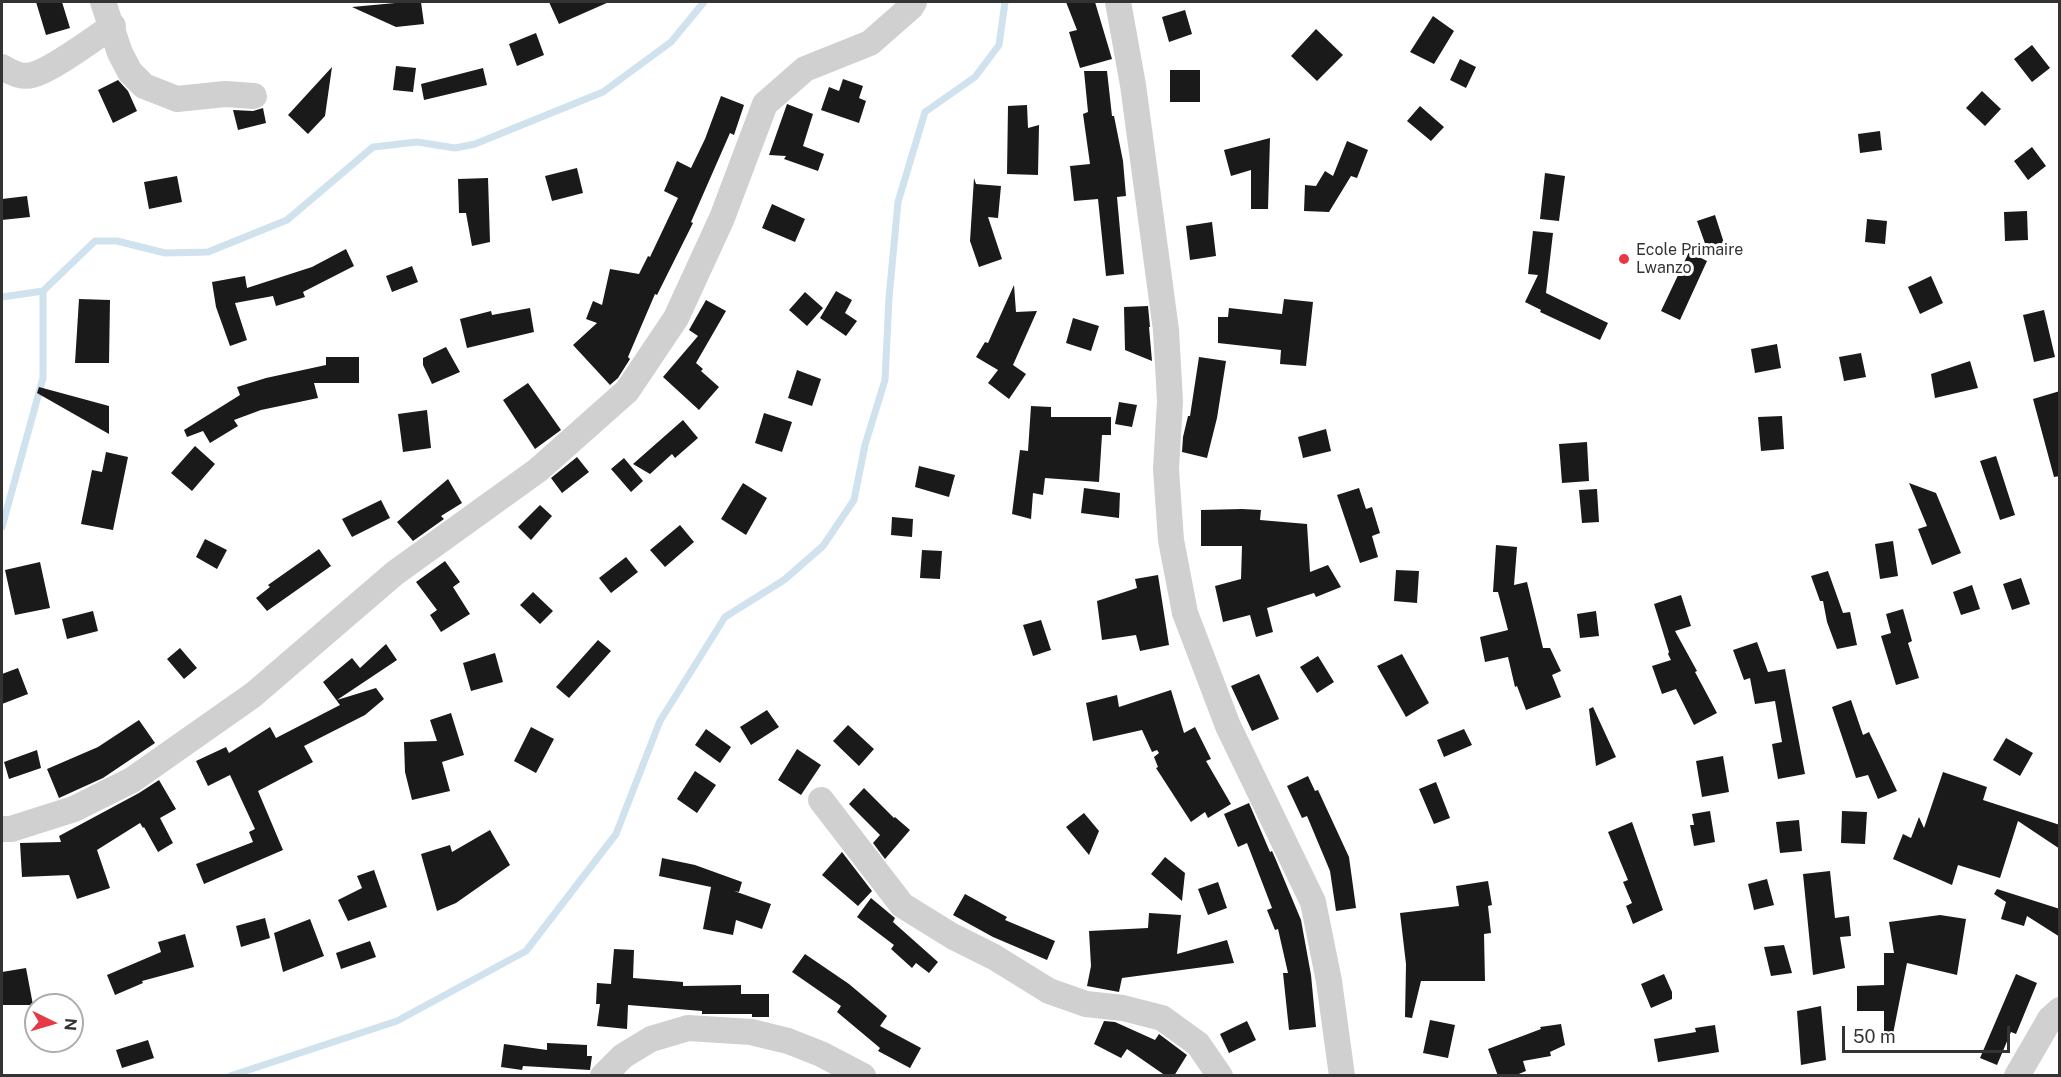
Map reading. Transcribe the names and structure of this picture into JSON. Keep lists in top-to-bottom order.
{
  "places": ["Ecole Primaire Lwanzo"],
  "scale_bar": "50 m",
  "north": "right"
}
